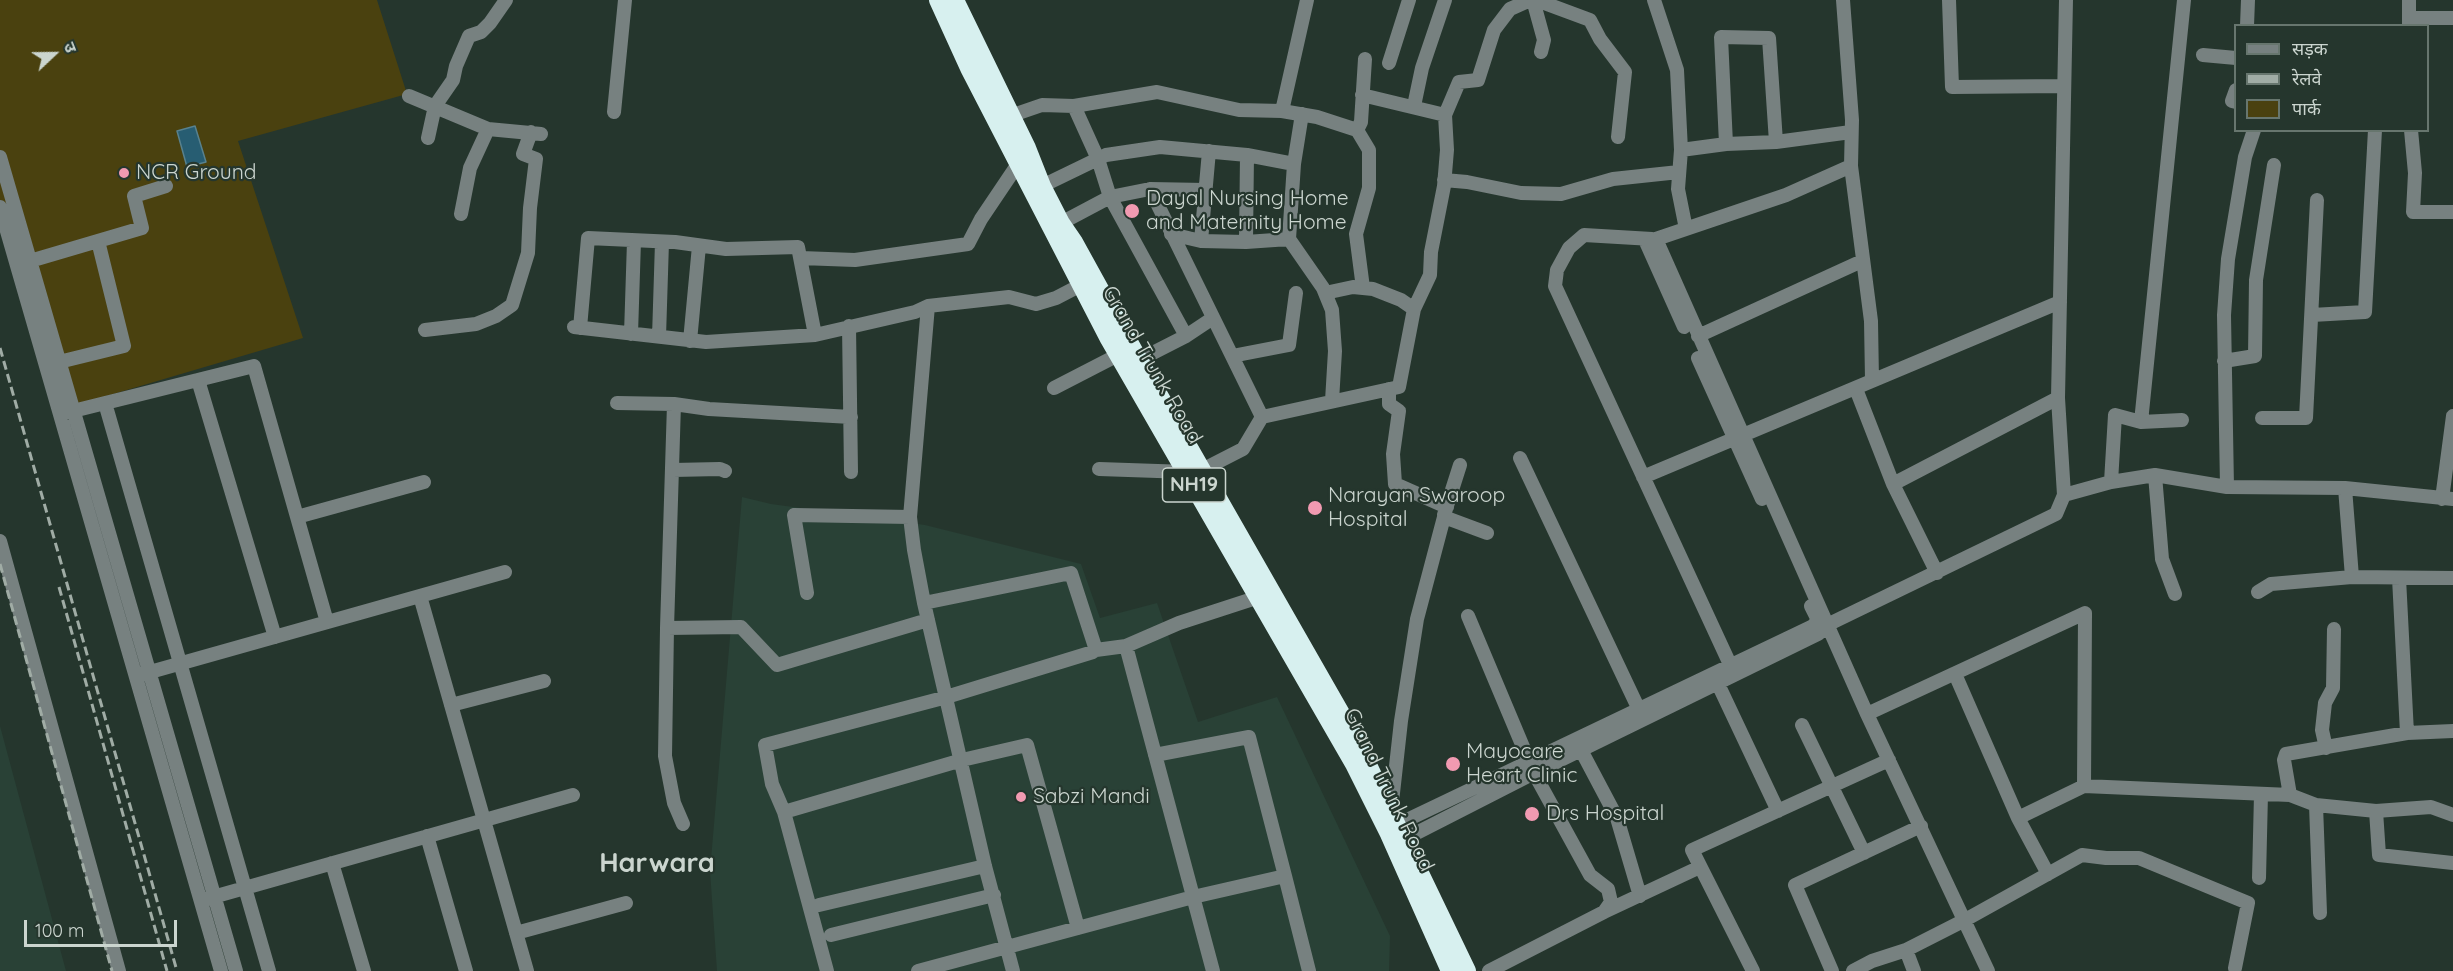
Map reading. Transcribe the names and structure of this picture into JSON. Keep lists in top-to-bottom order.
{
  "streets": {
    "highway": ["Grand Trunk Road", "NH19"]
  },
  "districts": ["Harwara"],
  "places": [
    "NCR Ground",
    "Dayal Nursing Home and Maternity Home",
    "Narayan Swaroop Hospital",
    "Mayocare Heart Clinic",
    "Sabzi Mandi",
    "Drs Hospital"
  ],
  "legend": ["सड़क", "रेलवे", "पार्क"],
  "scale_bar": "100 m",
  "north": "right"
}
